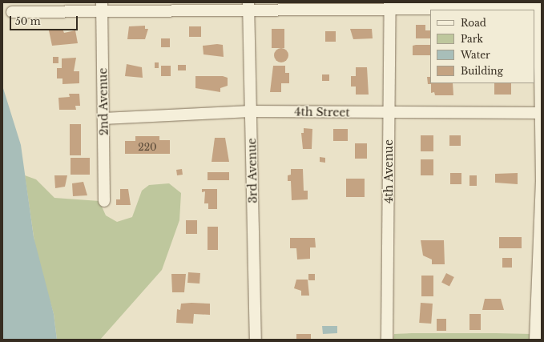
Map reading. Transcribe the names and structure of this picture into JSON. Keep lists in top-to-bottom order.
{
  "streets": {
    "street": [
      "2nd Avenue",
      "4th Street",
      "3rd Avenue",
      "4th Avenue"
    ]
  },
  "crossings": [
    ["2nd Avenue", "4th Street"],
    ["4th Street", "3rd Avenue"],
    ["4th Street", "4th Avenue"]
  ],
  "house_numbers": ["220"],
  "legend": [
    "Road",
    "Park",
    "Water",
    "Building"
  ],
  "scale_bar": "50 m"
}
